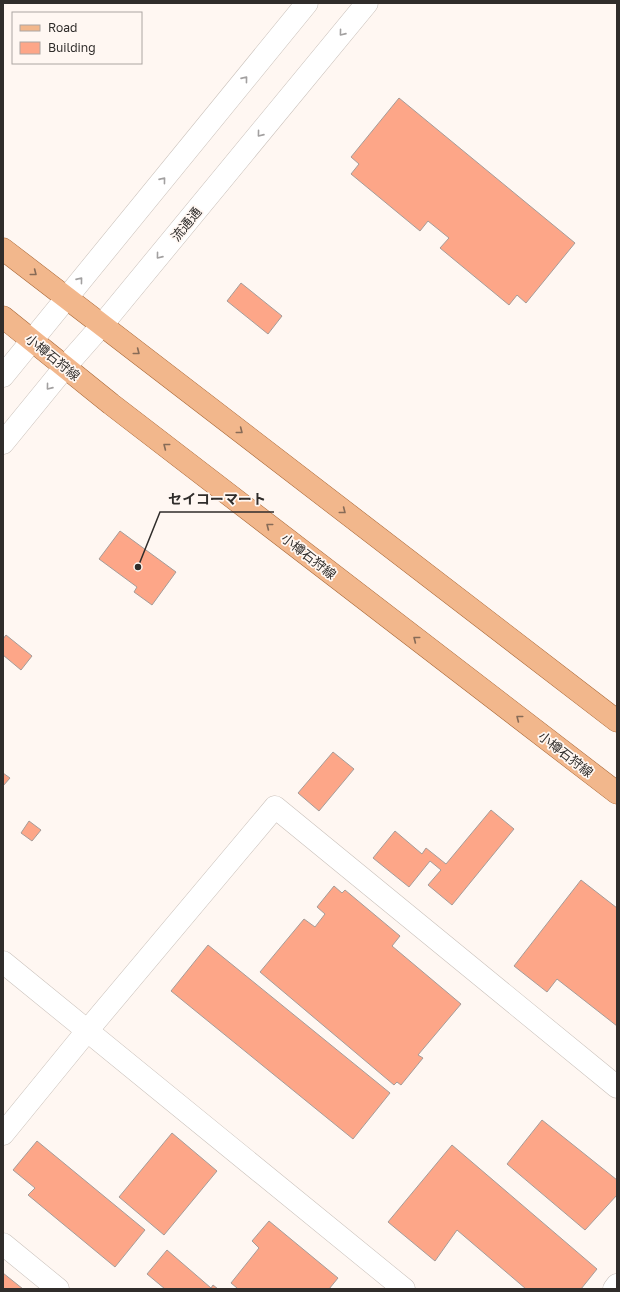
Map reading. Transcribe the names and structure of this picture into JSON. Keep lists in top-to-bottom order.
{
  "streets": {
    "main road": ["小樽石狩線"],
    "street": ["流通通"]
  },
  "crossings": [
    ["流通通", "小樽石狩線"]
  ],
  "places": ["セイコーマート"],
  "legend": ["Road", "Building"]
}
